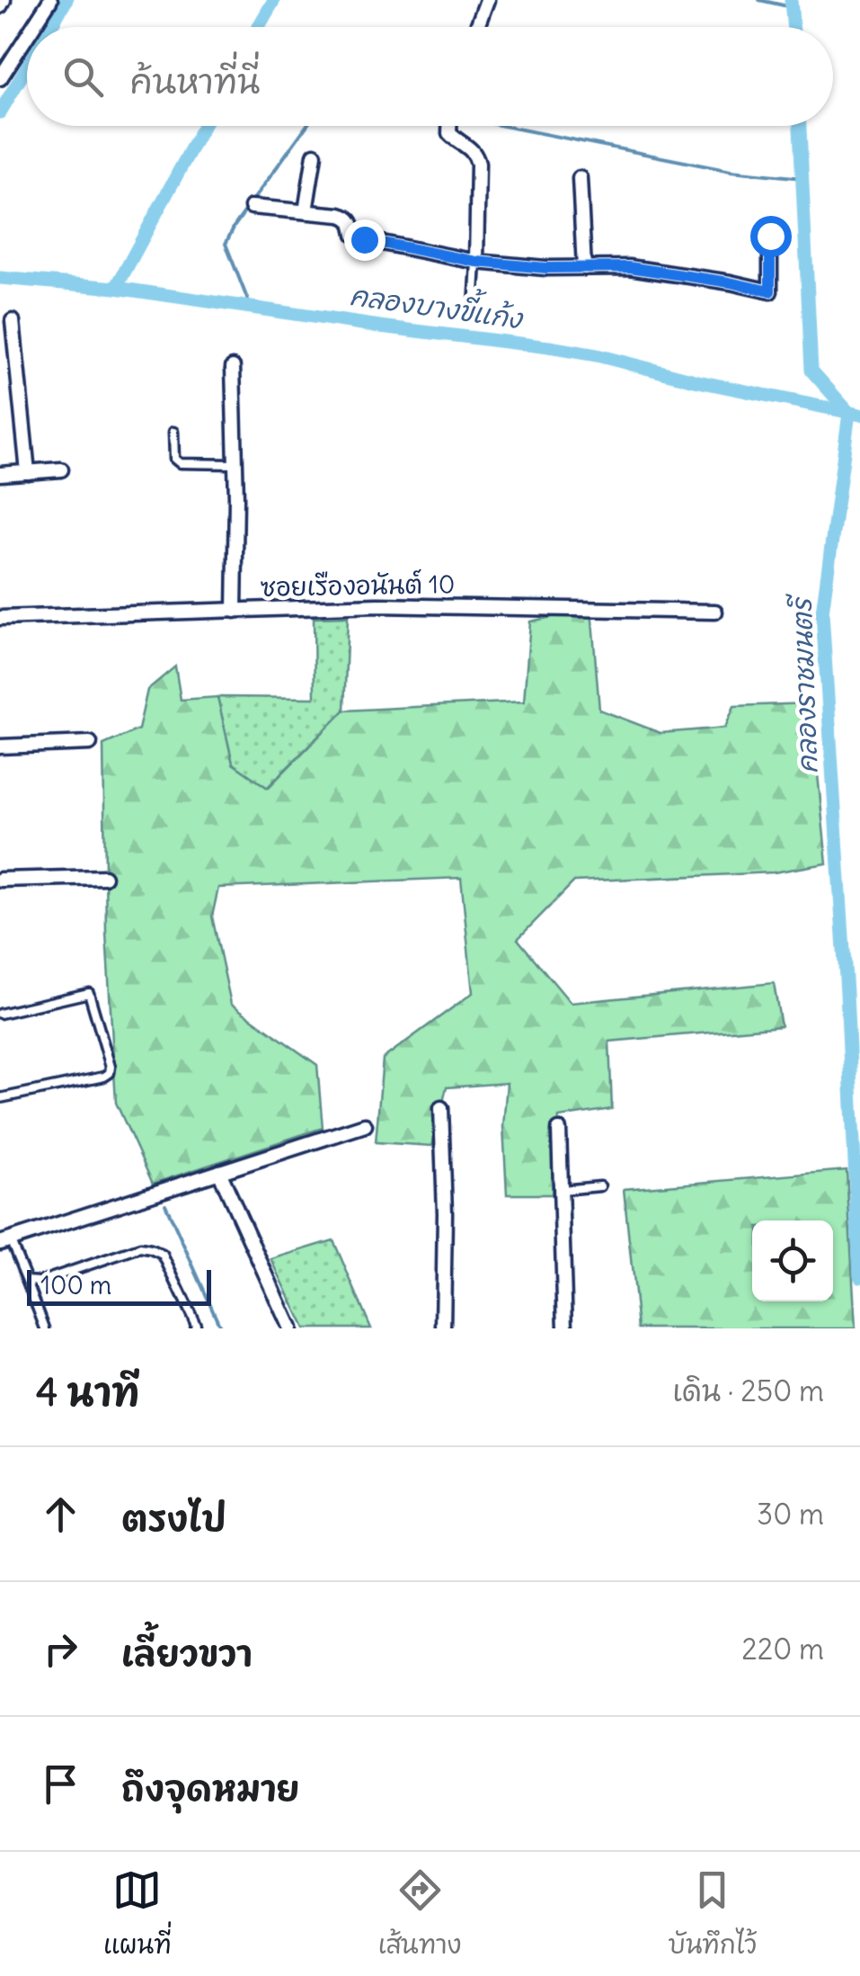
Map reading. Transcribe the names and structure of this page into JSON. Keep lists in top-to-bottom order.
{
  "streets": {
    "street": ["ซอยเรืองอนันต์ 10"]
  },
  "water": ["คลองบางขี้แก้ง", "คลองราชมนตรี"],
  "scale_bar": "100 m",
  "page": {
    "search": "ค้นหาที่นี่",
    "scale": "100 m",
    "heading": ["4 นาที", "เดิน · 250 m"],
    "list": [
      ["ตรงไป", "30 m"],
      ["เลี้ยวขวา", "220 m"],
      "ถึงจุดหมาย"
    ],
    "nav": ["แผนที่", "เส้นทาง", "บันทึกไว้"]
  }
}
